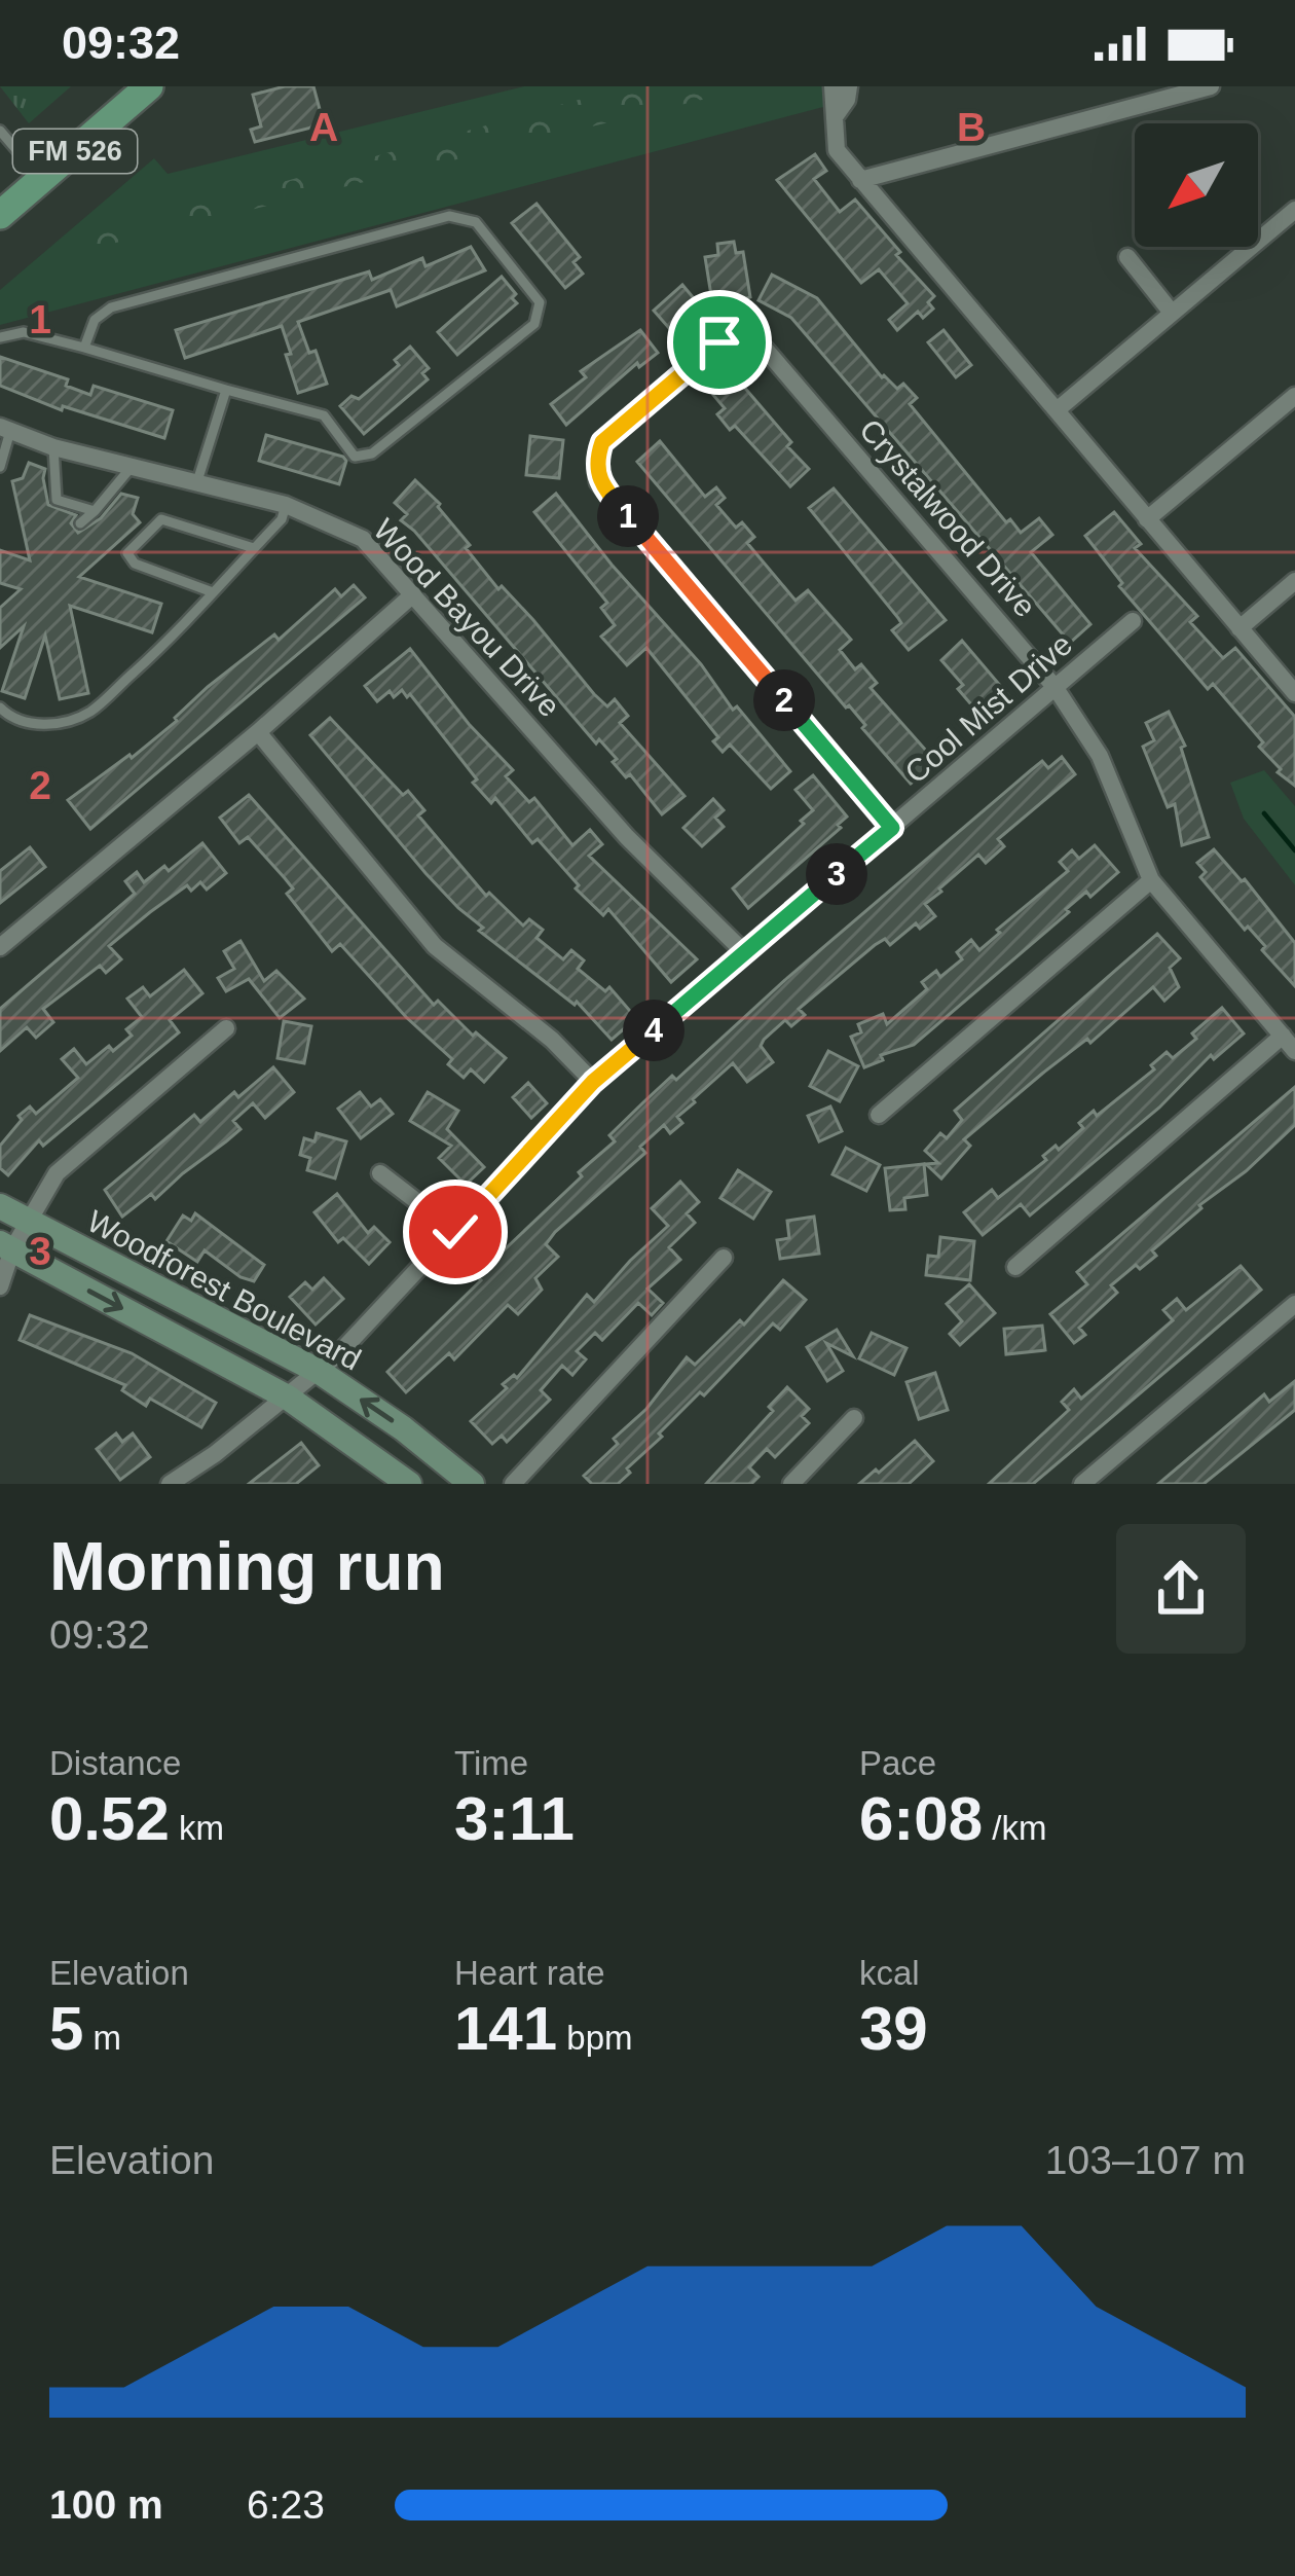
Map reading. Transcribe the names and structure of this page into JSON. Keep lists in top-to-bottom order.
{
  "streets": {
    "main road": ["FM 526"],
    "street": [
      "Crystalwood Drive",
      "Wood Bayou Drive",
      "Cool Mist Drive",
      "Woodforest Boulevard"
    ]
  },
  "crossings": [
    ["Crystalwood Drive", "Cool Mist Drive"],
    ["Wood Bayou Drive", "Cool Mist Drive"],
    ["Cool Mist Drive", "Woodforest Boulevard"]
  ],
  "north": "bottom left",
  "page": {
    "status": "09:32",
    "pins": [
      "1",
      "2",
      "3",
      "4"
    ],
    "heading": ["Morning run", "09:32"],
    "stats": [
      ["Distance", "0.52 km"],
      ["Time", "3:11"],
      ["Pace", "6:08 /km"],
      ["Elevation", "5 m"],
      ["Heart rate", "141 bpm"],
      ["kcal", "39"]
    ],
    "chart": ["Elevation", "103–107 m"],
    "list": [
      {
        "name": "100 m",
        "note": "6:23"
      }
    ]
  },
  "grid": {
    "columns": ["A", "B"],
    "rows": ["1", "2", "3"]
  }
}
